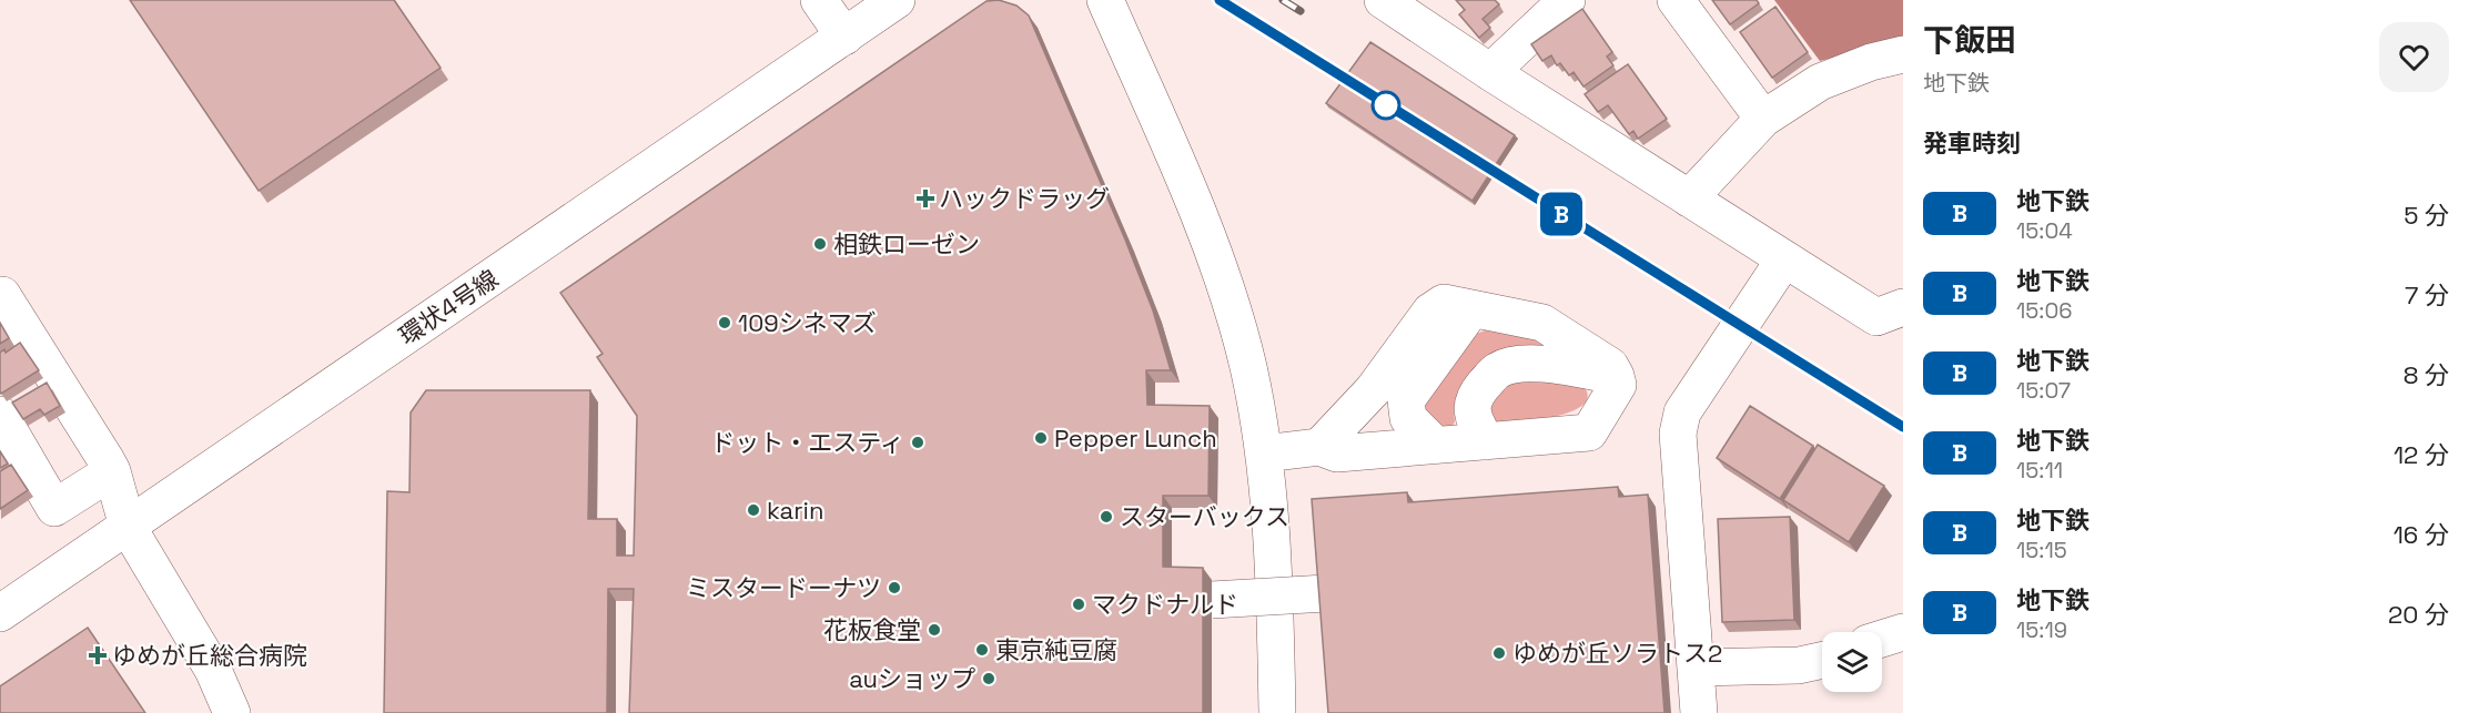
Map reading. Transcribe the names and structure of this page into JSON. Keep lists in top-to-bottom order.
{
  "streets": {
    "street": ["環状4号線"]
  },
  "places": {
    "health": ["ハックドラッグ", "ゆめが丘総合病院"],
    "other": [
      "相鉄ローゼン",
      "109シネマズ",
      "Pepper Lunch",
      "ドット・エスティ",
      "karin",
      "スターバックス",
      "ミスタードーナツ",
      "マクドナルド",
      "花板食堂",
      "東京純豆腐",
      "ゆめが丘ソラトス2",
      "auショップ"
    ]
  },
  "lines": ["metro line B"],
  "page": {
    "on_map": "B",
    "heading": [
      ["下飯田", "地下鉄"],
      "発車時刻"
    ],
    "list": [
      {
        "mark": "B",
        "name": "地下鉄",
        "note": "15:04",
        "value": "5 分"
      },
      {
        "mark": "B",
        "name": "地下鉄",
        "note": "15:06",
        "value": "7 分"
      },
      {
        "mark": "B",
        "name": "地下鉄",
        "note": "15:07",
        "value": "8 分"
      },
      {
        "mark": "B",
        "name": "地下鉄",
        "note": "15:11",
        "value": "12 分"
      },
      {
        "mark": "B",
        "name": "地下鉄",
        "note": "15:15",
        "value": "16 分"
      },
      {
        "mark": "B",
        "name": "地下鉄",
        "note": "15:19",
        "value": "20 分"
      }
    ]
  }
}
